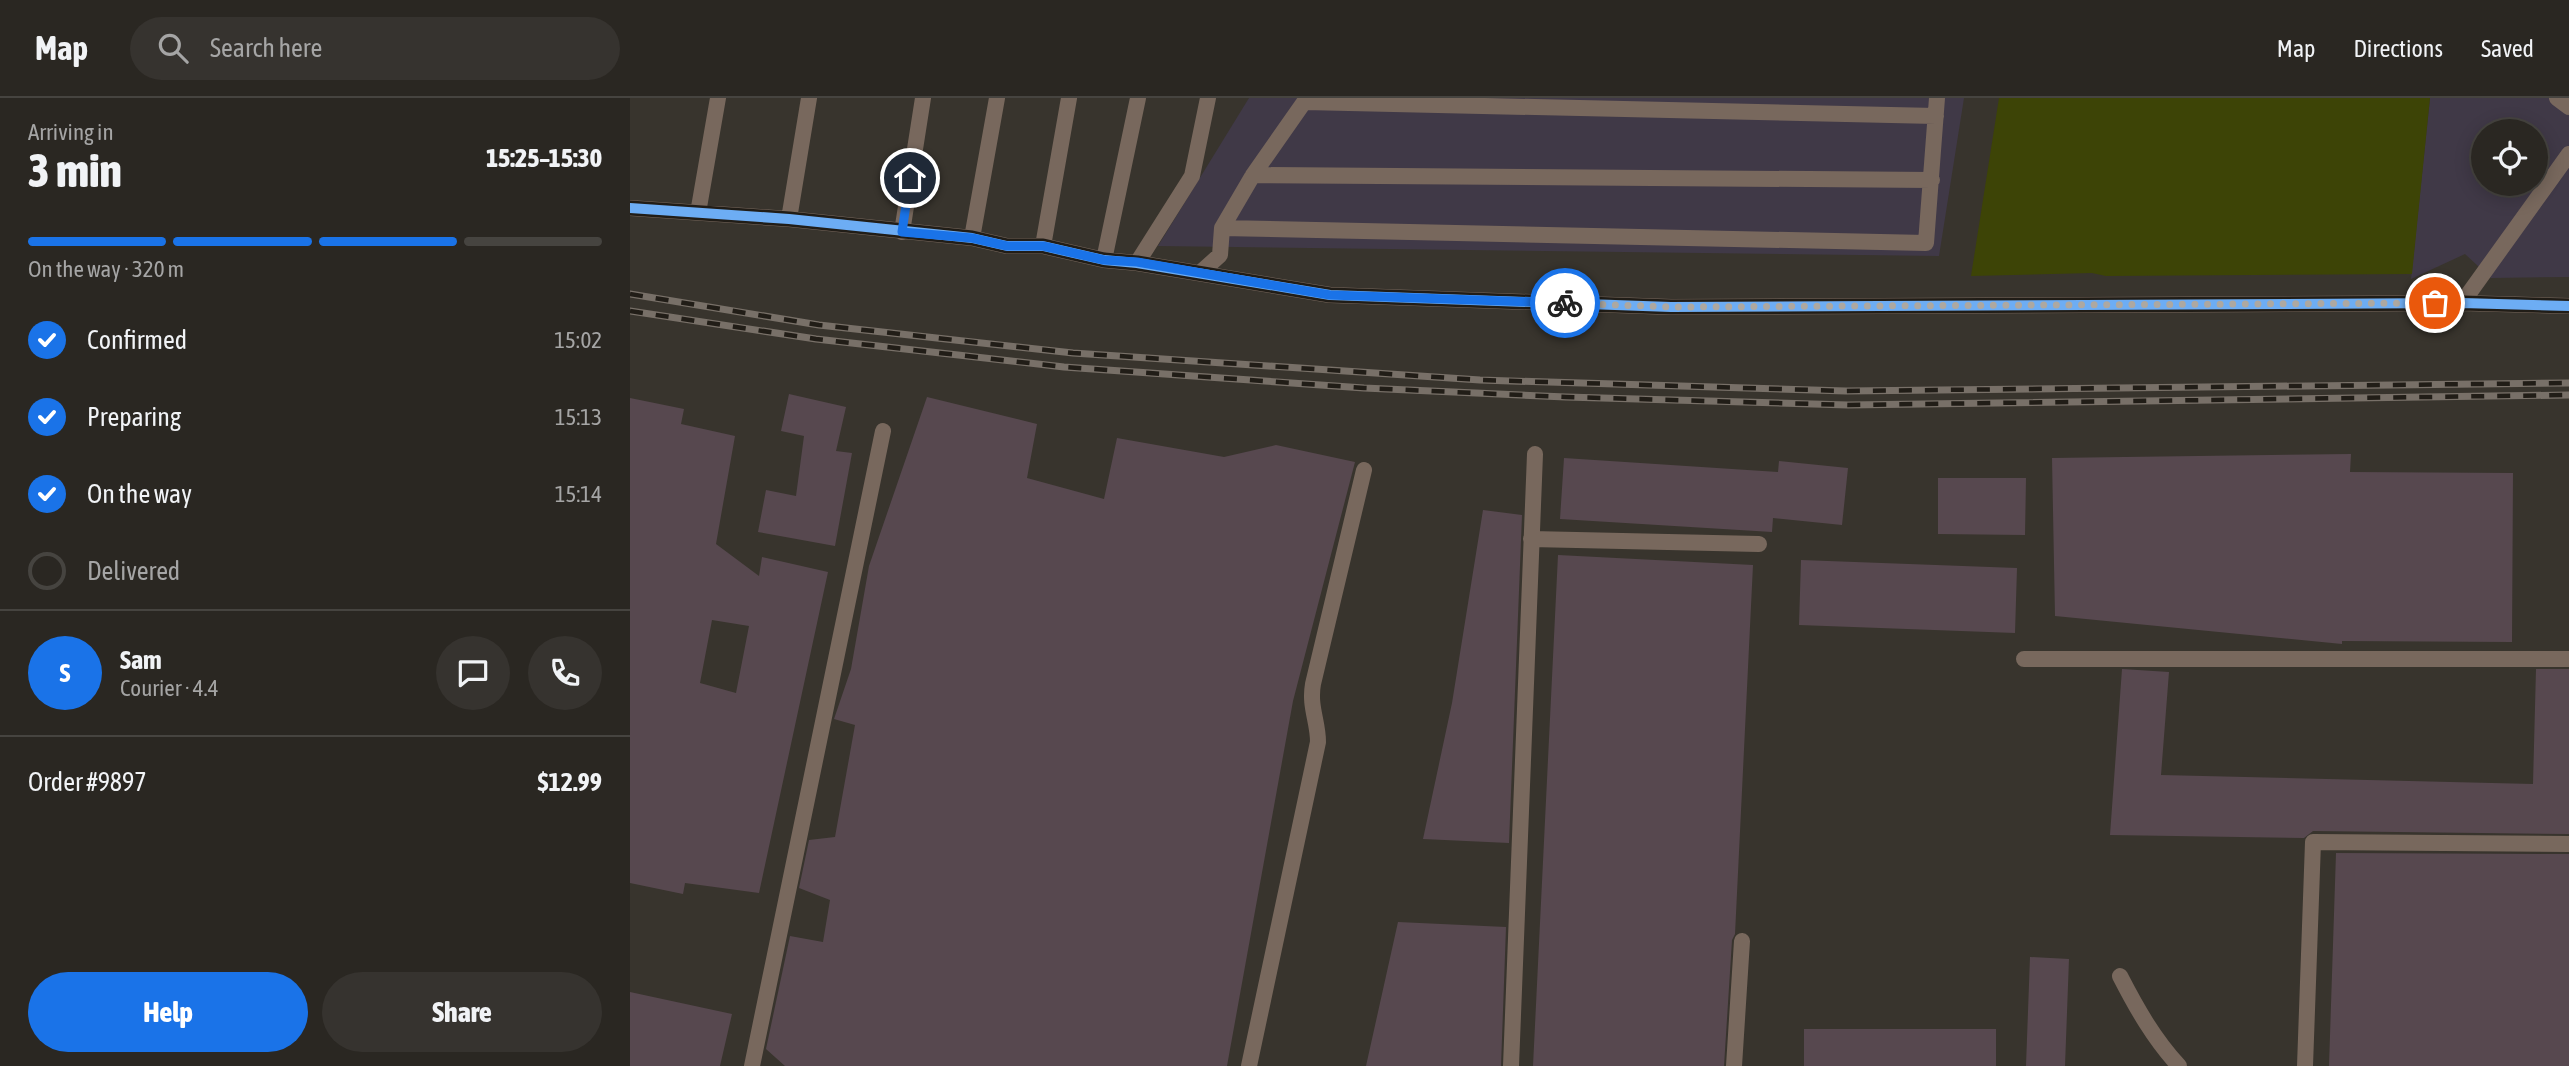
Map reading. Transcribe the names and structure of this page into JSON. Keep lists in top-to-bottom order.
{
  "page": {
    "header": "Map",
    "search": "Search here",
    "nav": ["Map", "Directions", "Saved"],
    "heading": ["3 min", "Arriving in", "15:25–15:30"],
    "panel": [
      "Sam",
      "Courier · 4.4",
      "Order #9897",
      "$12.99"
    ],
    "bar": "On the way · 320 m",
    "list": [
      ["Confirmed", "15:02"],
      ["Preparing", "15:13"],
      ["On the way", "15:14"],
      "Delivered"
    ],
    "round": "S",
    "buttons": ["Help", "Share"]
  }
}
